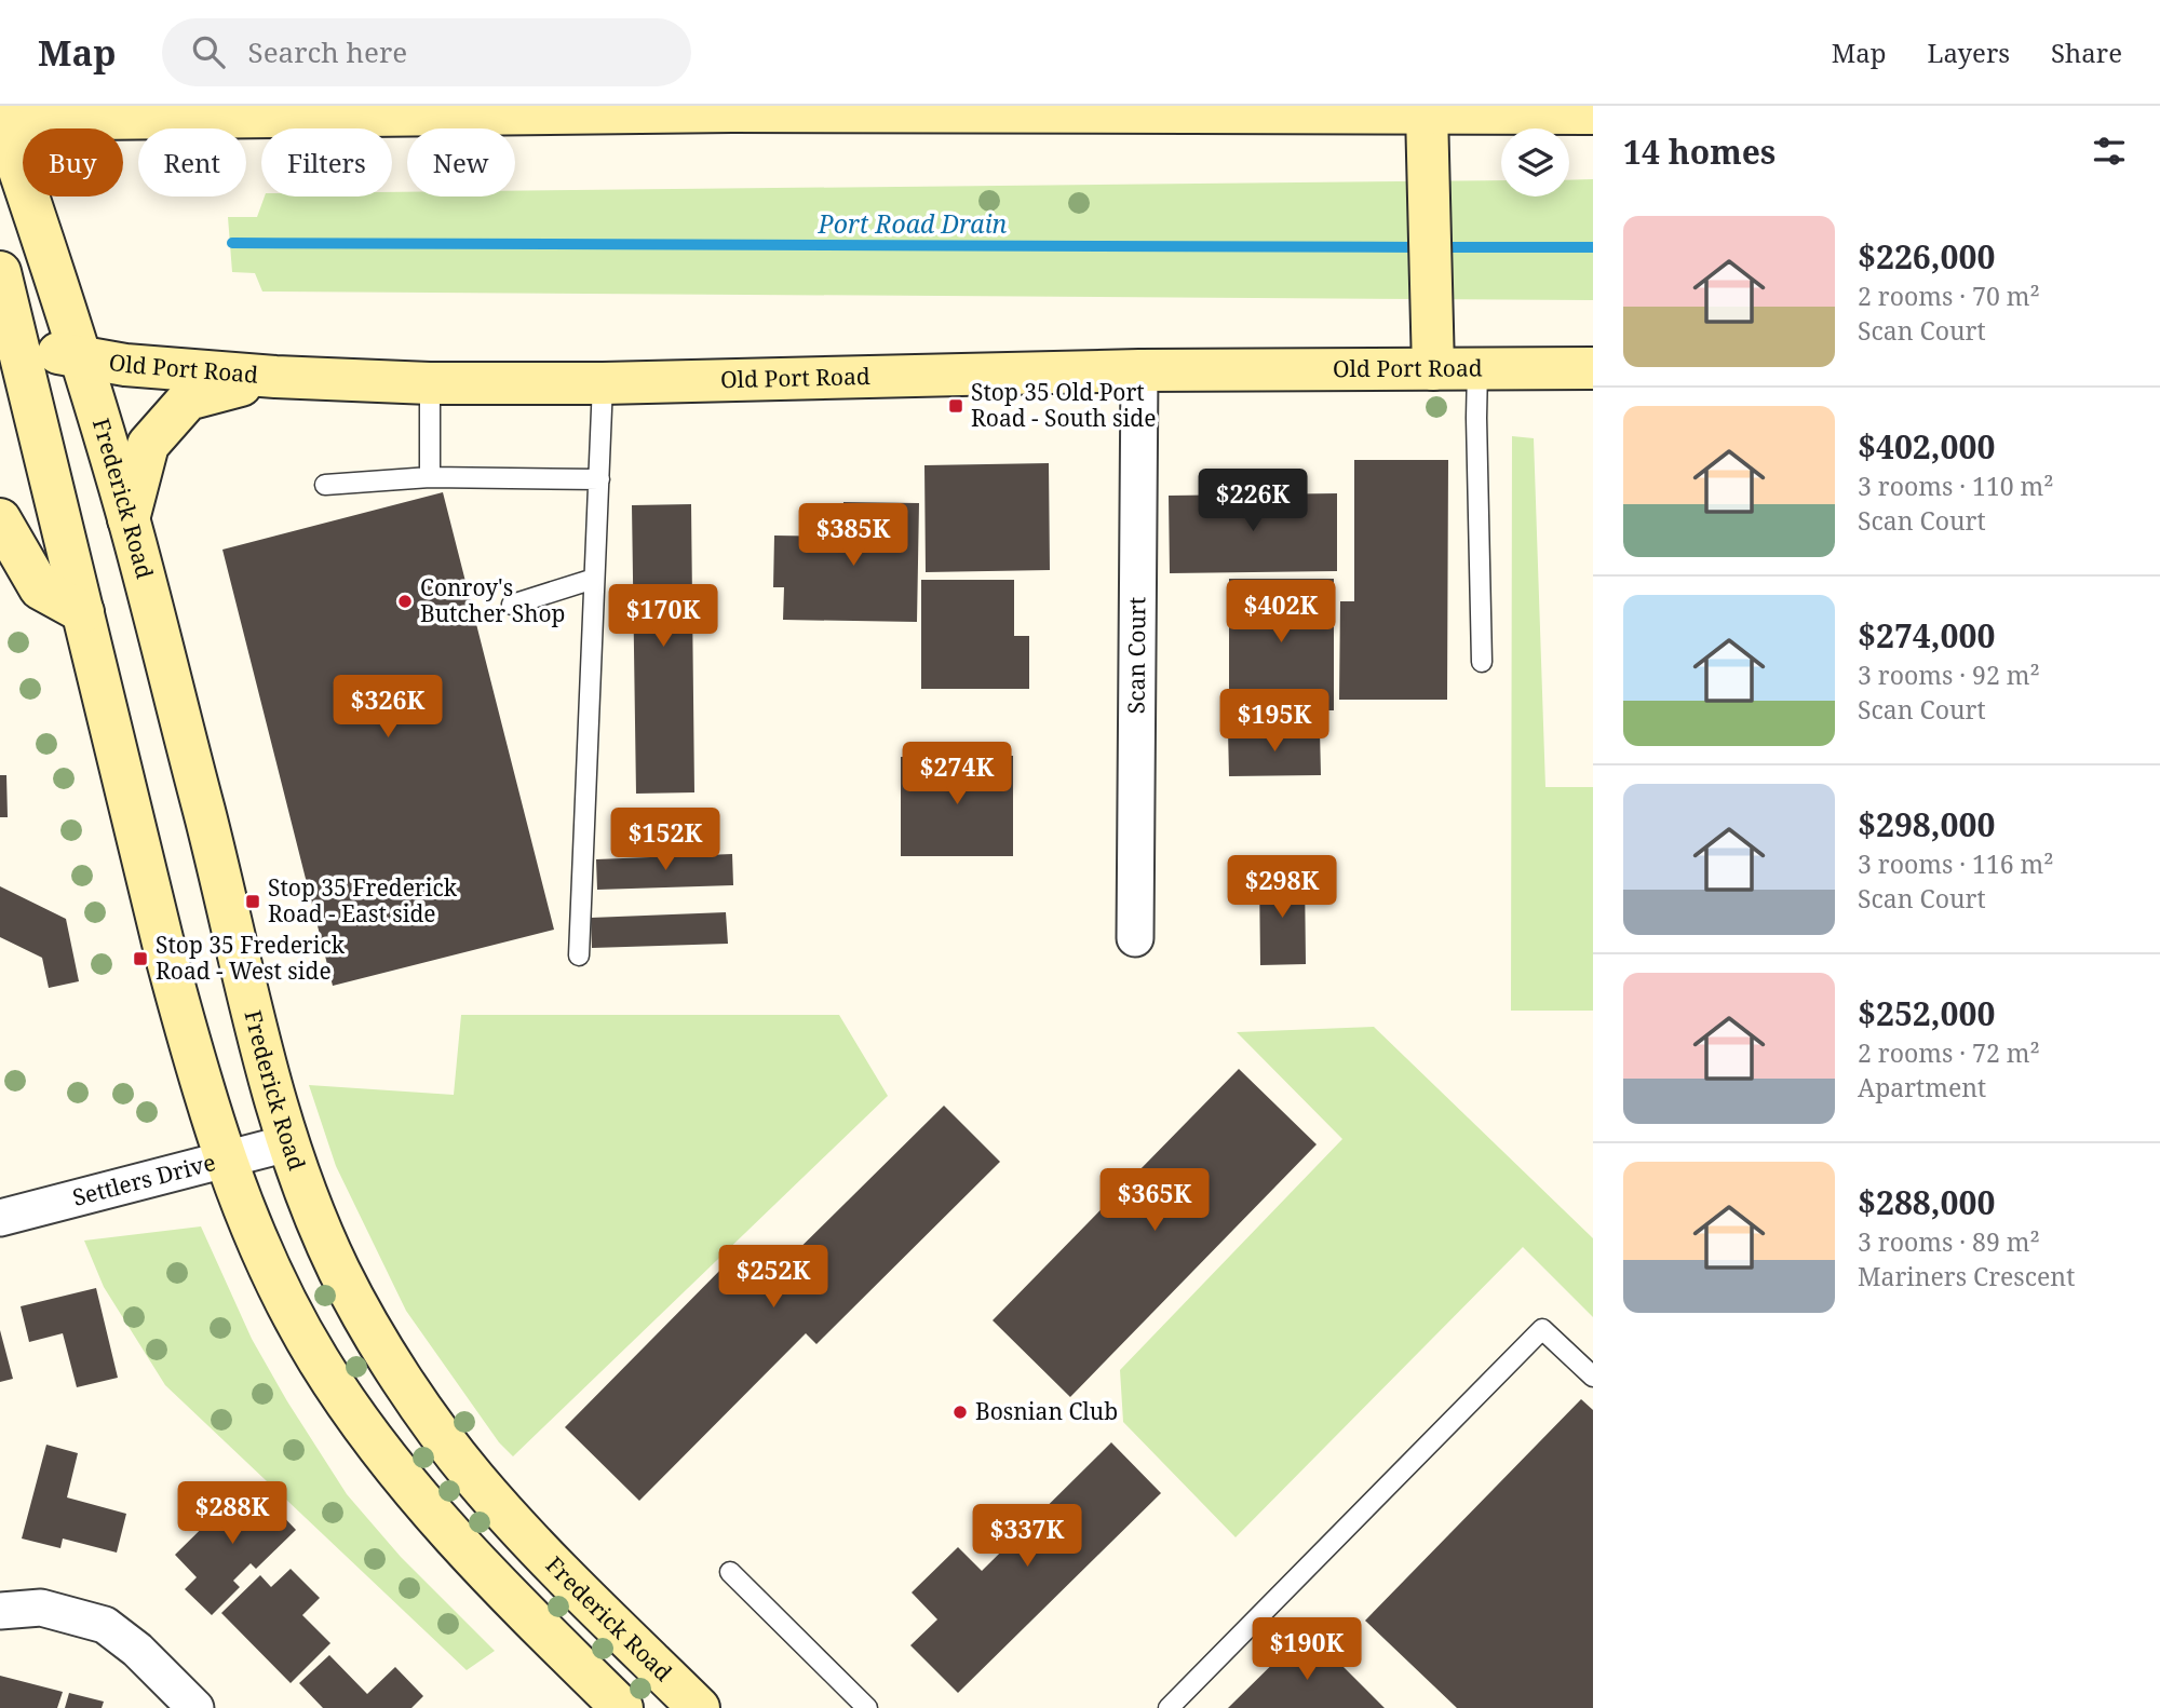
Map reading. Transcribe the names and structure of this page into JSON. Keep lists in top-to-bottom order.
{
  "streets": {
    "main road": ["Old Port Road", "Frederick Road"],
    "street": ["Scan Court", "Settlers Drive"]
  },
  "crossings": [
    ["Old Port Road", "Frederick Road"],
    ["Old Port Road", "Scan Court"],
    ["Frederick Road", "Settlers Drive"]
  ],
  "water": ["Port Road Drain"],
  "places": {
    "transit": ["Stop 35 Old Port Road - South side", "Stop 35 Frederick Road - East side", "Stop 35 Frederick Road - West side"],
    "other": ["Conroy's Butcher Shop", "Bosnian Club"]
  },
  "page": {
    "header": "Map",
    "search": "Search here",
    "nav": ["Map", "Layers", "Share"],
    "heading": "14 homes",
    "chip": [
      "Buy",
      "Rent",
      "Filters",
      "New"
    ],
    "list": [
      {
        "name": "$226,000",
        "note": "2 rooms · 70 m² · Scan Court"
      },
      {
        "name": "$402,000",
        "note": "3 rooms · 110 m² · Scan Court"
      },
      {
        "name": "$274,000",
        "note": "3 rooms · 92 m² · Scan Court"
      },
      {
        "name": "$298,000",
        "note": "3 rooms · 116 m² · Scan Court"
      },
      {
        "name": "$252,000",
        "note": "2 rooms · 72 m² · Apartment"
      },
      {
        "name": "$288,000",
        "note": "3 rooms · 89 m² · Mariners Crescent"
      }
    ],
    "price": [
      "$226K",
      "$385K",
      "$402K",
      "$170K",
      "$326K",
      "$195K",
      "$274K",
      "$152K",
      "$298K",
      "$365K",
      "$252K",
      "$288K",
      "$337K",
      "$190K"
    ]
  }
}
